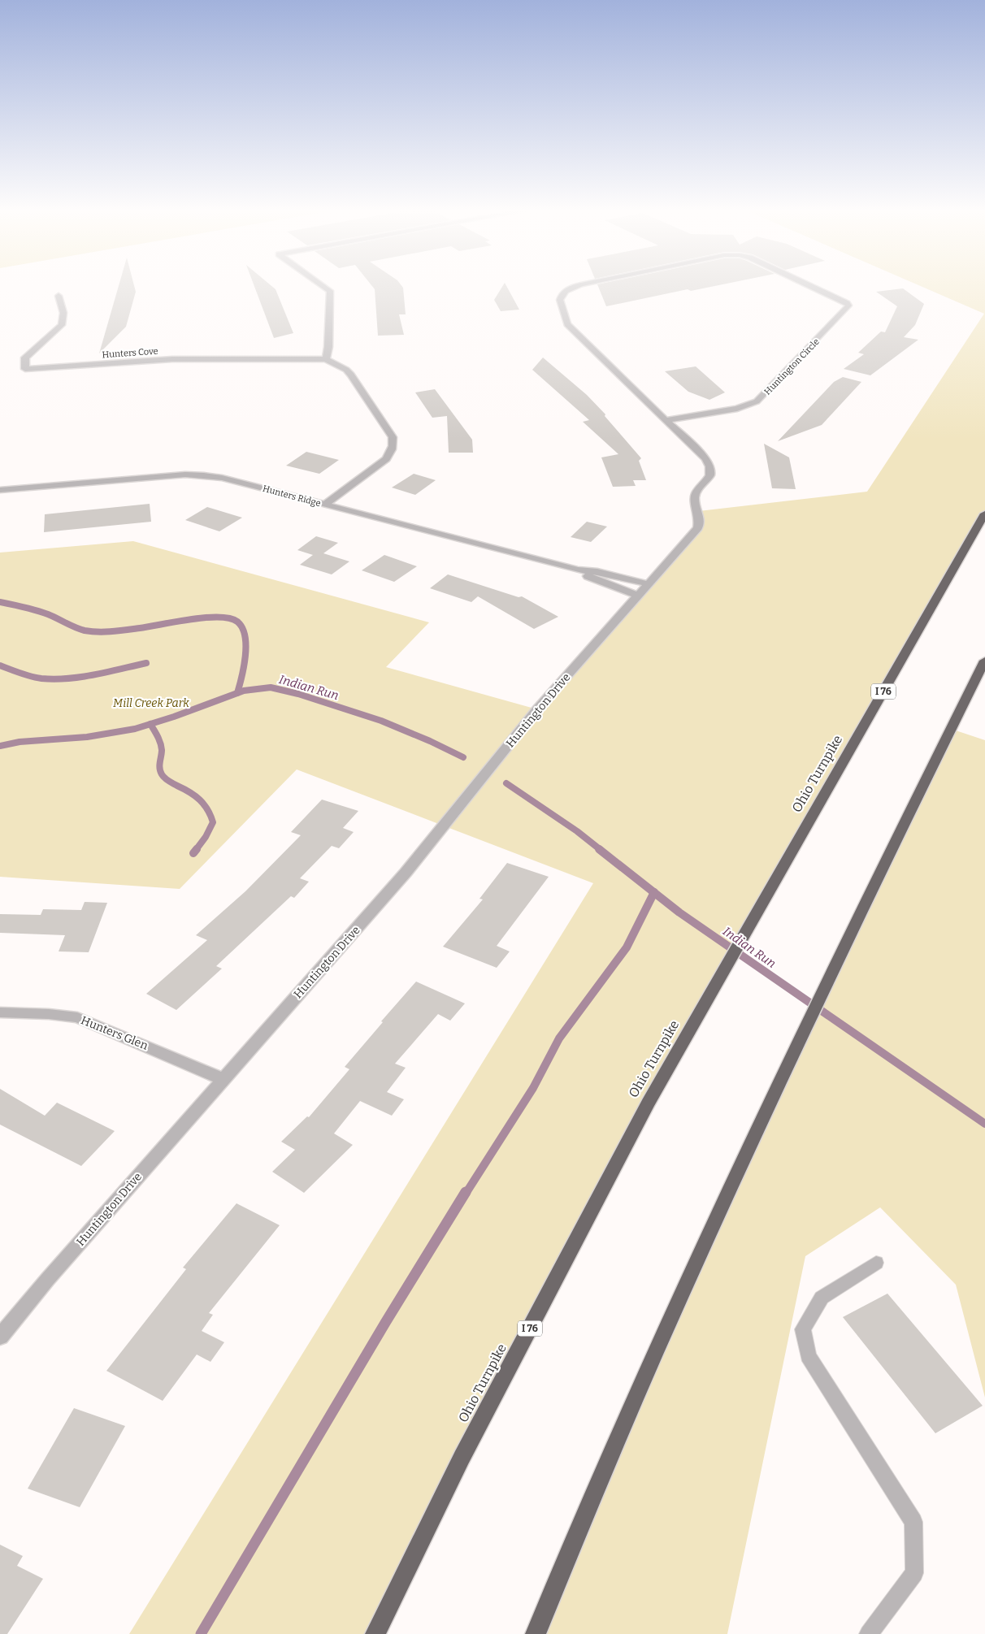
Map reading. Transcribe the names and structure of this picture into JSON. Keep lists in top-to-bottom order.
{
  "streets": {
    "highway": ["I 76", "Ohio Turnpike"],
    "street": [
      "Hunters Cove",
      "Huntington Circle",
      "Hunters Ridge",
      "Huntington Drive",
      "Hunters Glen"
    ]
  },
  "crossings": [
    ["Huntington Circle", "Hunters Ridge"],
    ["Huntington Circle", "Huntington Drive"],
    ["Hunters Ridge", "Huntington Drive"],
    ["Huntington Drive", "Hunters Glen"]
  ],
  "water": ["Indian Run"],
  "parks": ["Mill Creek Park"]
}
